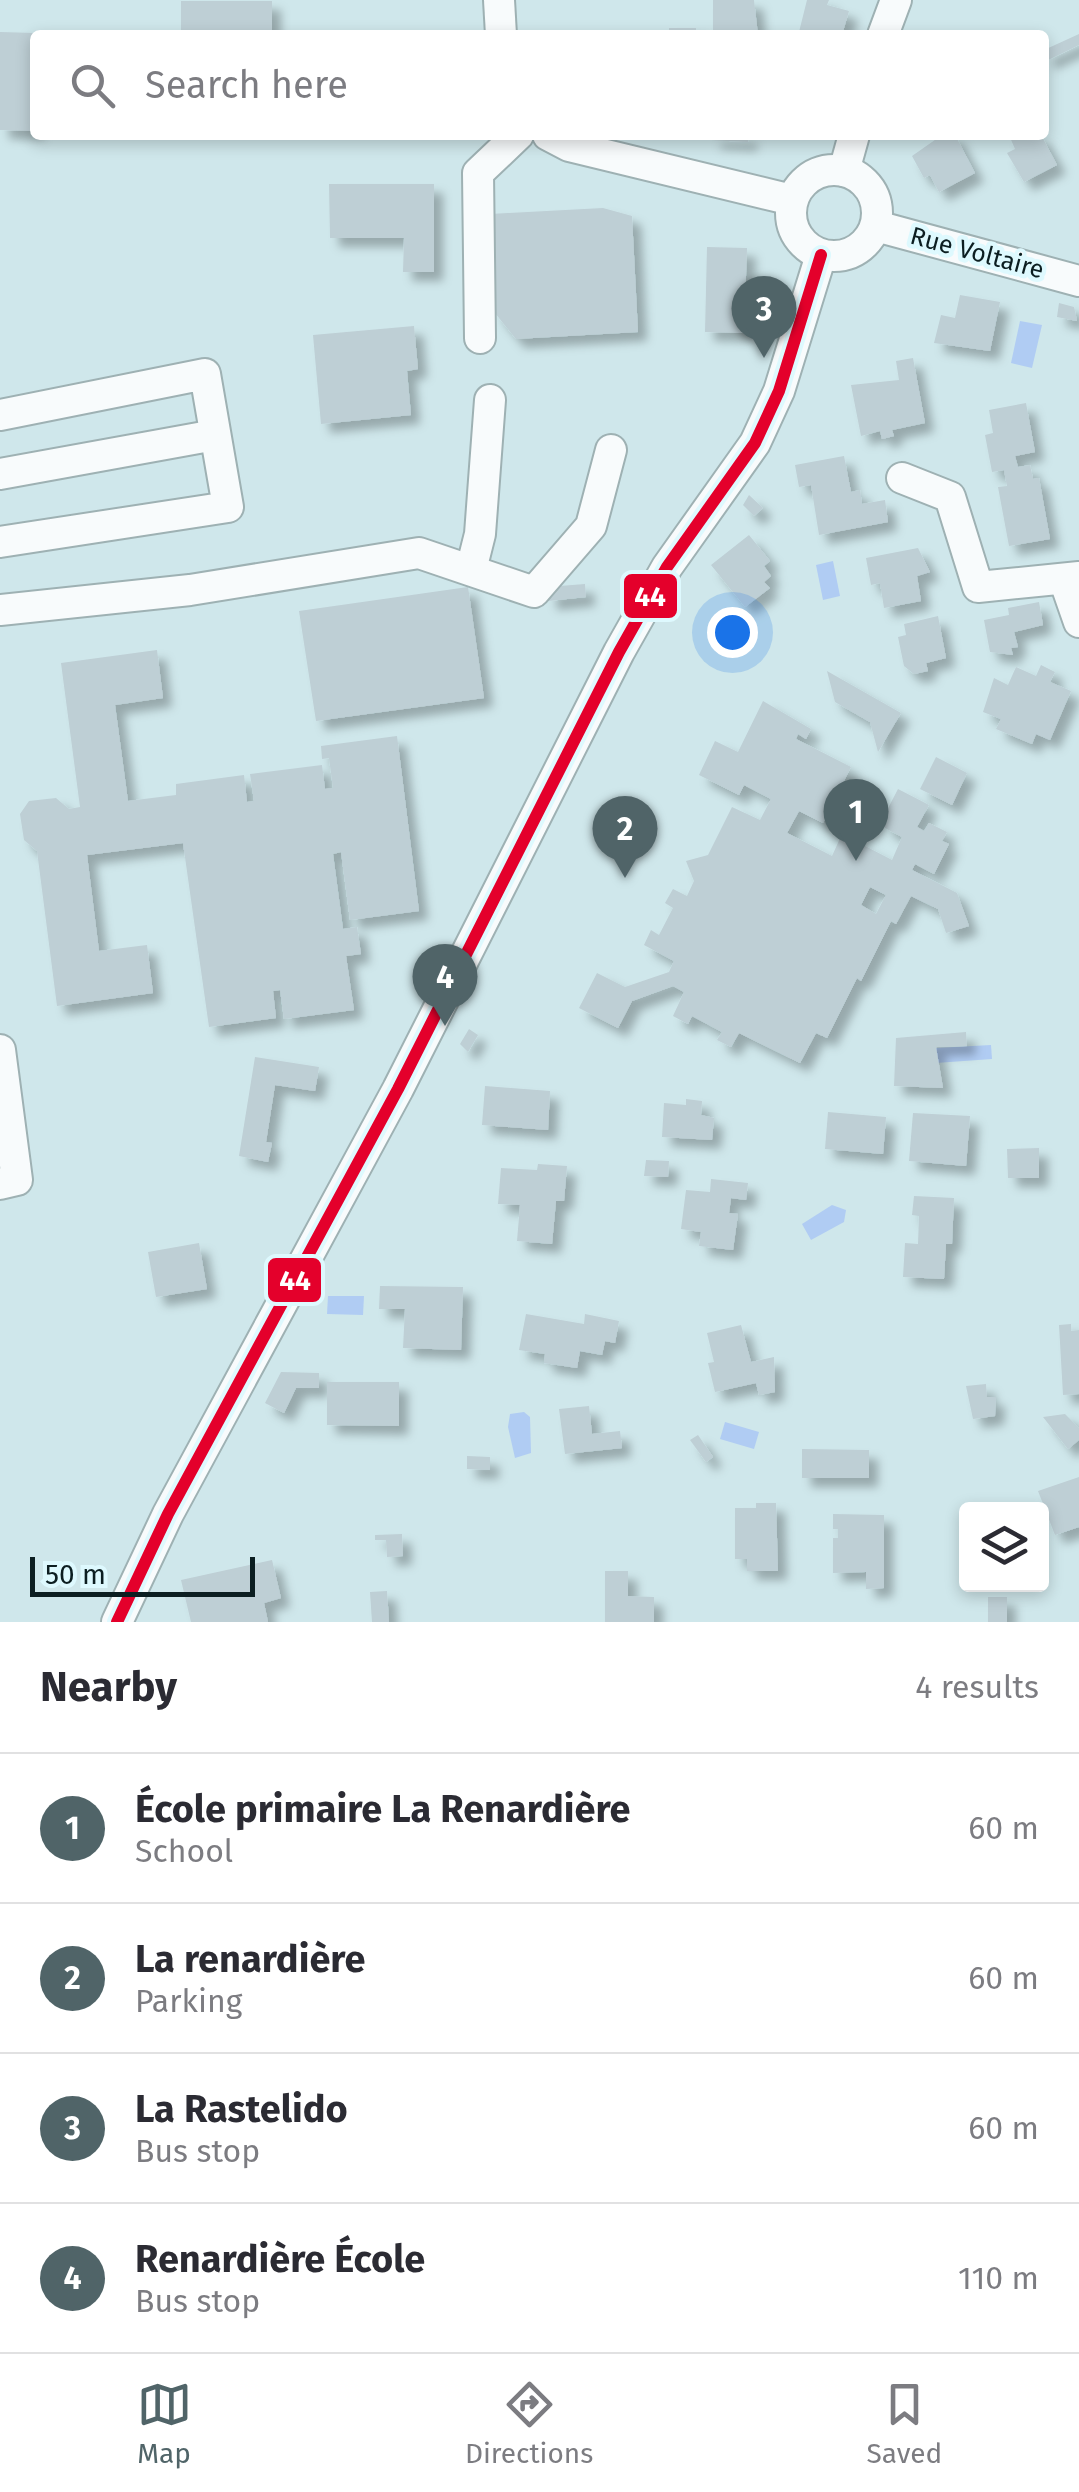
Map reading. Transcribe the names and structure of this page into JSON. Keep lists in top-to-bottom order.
{
  "streets": {
    "street": ["Rue Voltaire"]
  },
  "lines": ["transit line 44"],
  "scale_bar": "50 m",
  "page": {
    "search": "Search here",
    "pins": [
      "3",
      "1",
      "2",
      "4"
    ],
    "scale": "50 m",
    "heading": ["Nearby", "4 results"],
    "list": [
      {
        "mark": "1",
        "name": "École primaire La Renardière",
        "note": "School",
        "value": "60 m"
      },
      {
        "mark": "2",
        "name": "La renardière",
        "note": "Parking",
        "value": "60 m"
      },
      {
        "mark": "3",
        "name": "La Rastelido",
        "note": "Bus stop",
        "value": "60 m"
      },
      {
        "mark": "4",
        "name": "Renardière École",
        "note": "Bus stop",
        "value": "110 m"
      }
    ],
    "nav": ["Map", "Directions", "Saved"]
  }
}
